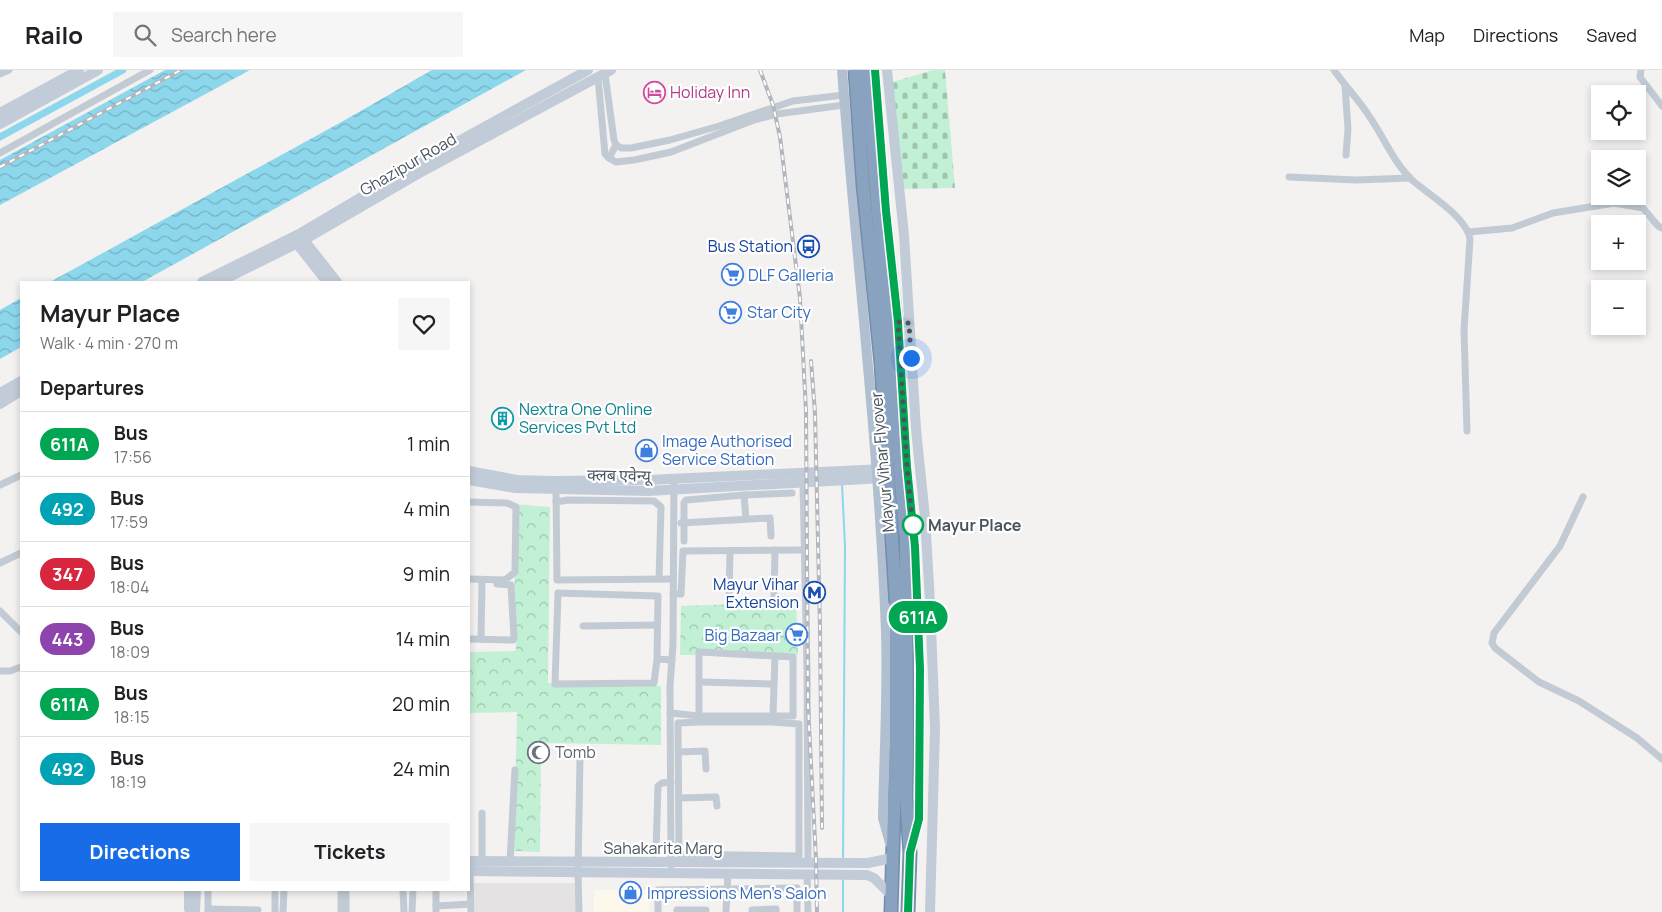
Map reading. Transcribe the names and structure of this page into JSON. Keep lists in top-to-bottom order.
{
  "streets": {
    "highway": ["Mayur Vihar Flyover"],
    "street": ["Ghazipur Road", "क्लब एवेन्यू", "Sahakarita Marg"]
  },
  "crossings": [
    ["Mayur Vihar Flyover", "Sahakarita Marg"]
  ],
  "places": {
    "hotel": ["Holiday Inn"],
    "bus stop": ["Bus Station"],
    "supermarket": ["DLF Galleria", "Star City", "Big Bazaar"],
    "building": ["Nextra One Online Services Pvt Ltd"],
    "shop": ["Image Authorised Service Station", "Impressions Men's Salon"],
    "other": ["Mayur Place"],
    "metro station": ["Mayur Vihar Extension"],
    "mosque": ["Tomb"]
  },
  "lines": ["bus line 611A"],
  "page": {
    "header": "Railo",
    "search": "Search here",
    "nav": ["Map", "Directions", "Saved"],
    "on_map": "611A",
    "map_buttons": ["+", "−"],
    "heading": [
      ["Mayur Place", "Walk · 4 min · 270 m"],
      "Departures"
    ],
    "list": [
      {
        "mark": "611A",
        "name": "Bus",
        "note": "17:56",
        "value": "1 min"
      },
      {
        "mark": "492",
        "name": "Bus",
        "note": "17:59",
        "value": "4 min"
      },
      {
        "mark": "347",
        "name": "Bus",
        "note": "18:04",
        "value": "9 min"
      },
      {
        "mark": "443",
        "name": "Bus",
        "note": "18:09",
        "value": "14 min"
      },
      {
        "mark": "611A",
        "name": "Bus",
        "note": "18:15",
        "value": "20 min"
      },
      {
        "mark": "492",
        "name": "Bus",
        "note": "18:19",
        "value": "24 min"
      }
    ],
    "buttons": ["Directions", "Tickets"]
  }
}
